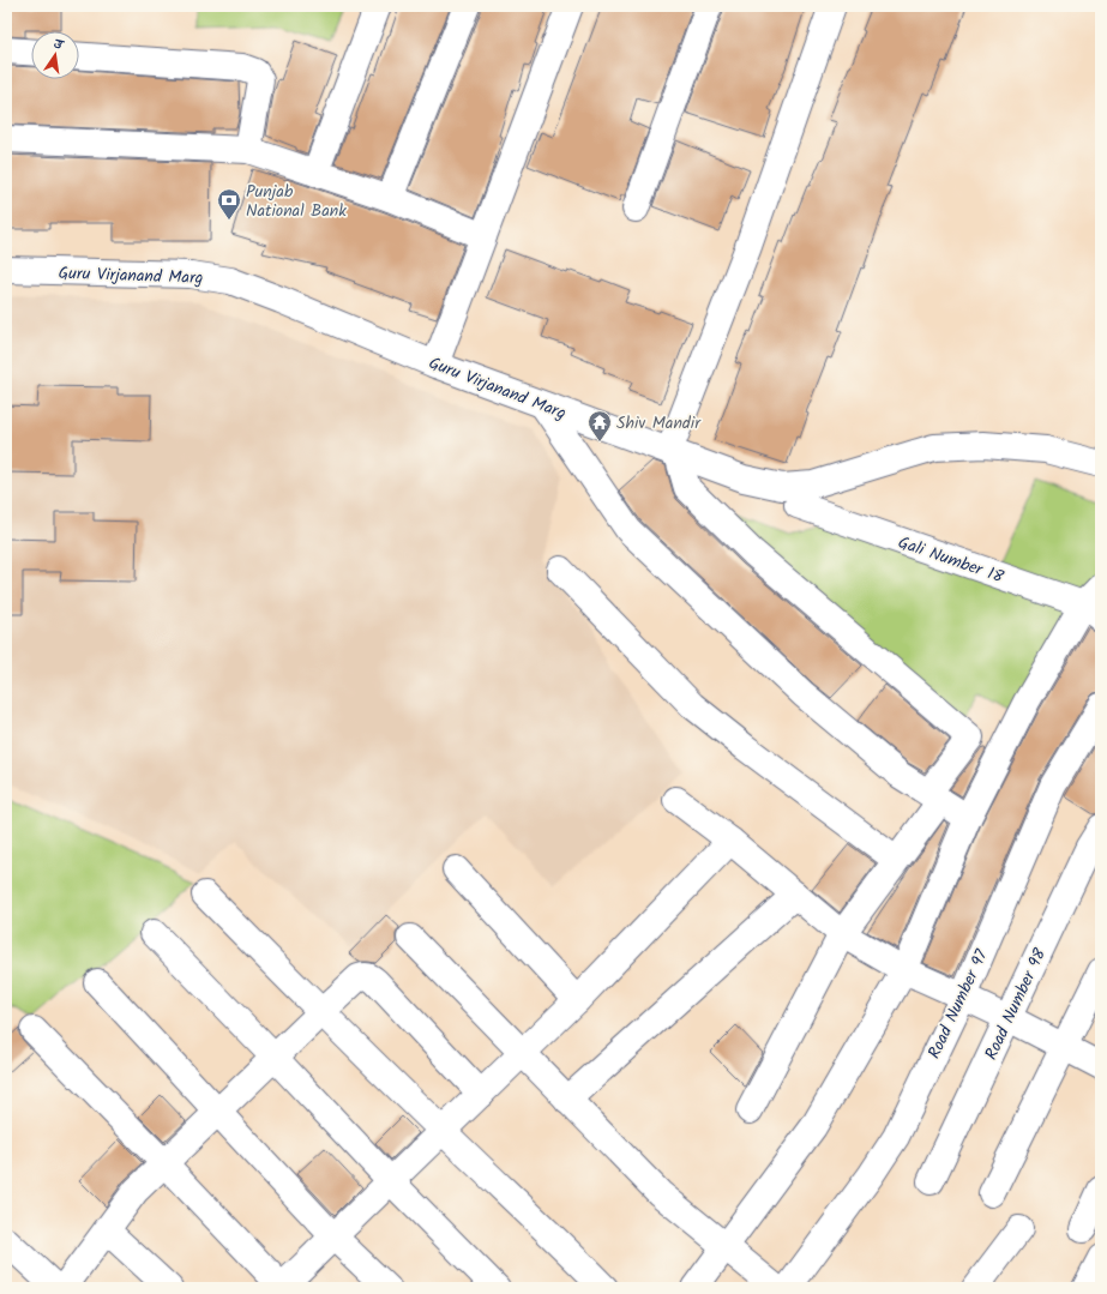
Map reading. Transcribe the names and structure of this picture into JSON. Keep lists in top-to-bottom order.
{
  "streets": {
    "street": [
      "Guru Virjanand Marg",
      "Gali Number 18",
      "Road Number 97",
      "Road Number 98"
    ]
  },
  "places": {
    "bank": ["Punjab National Bank"],
    "temple": ["Shiv Mandir"]
  },
  "north": "top"
}
